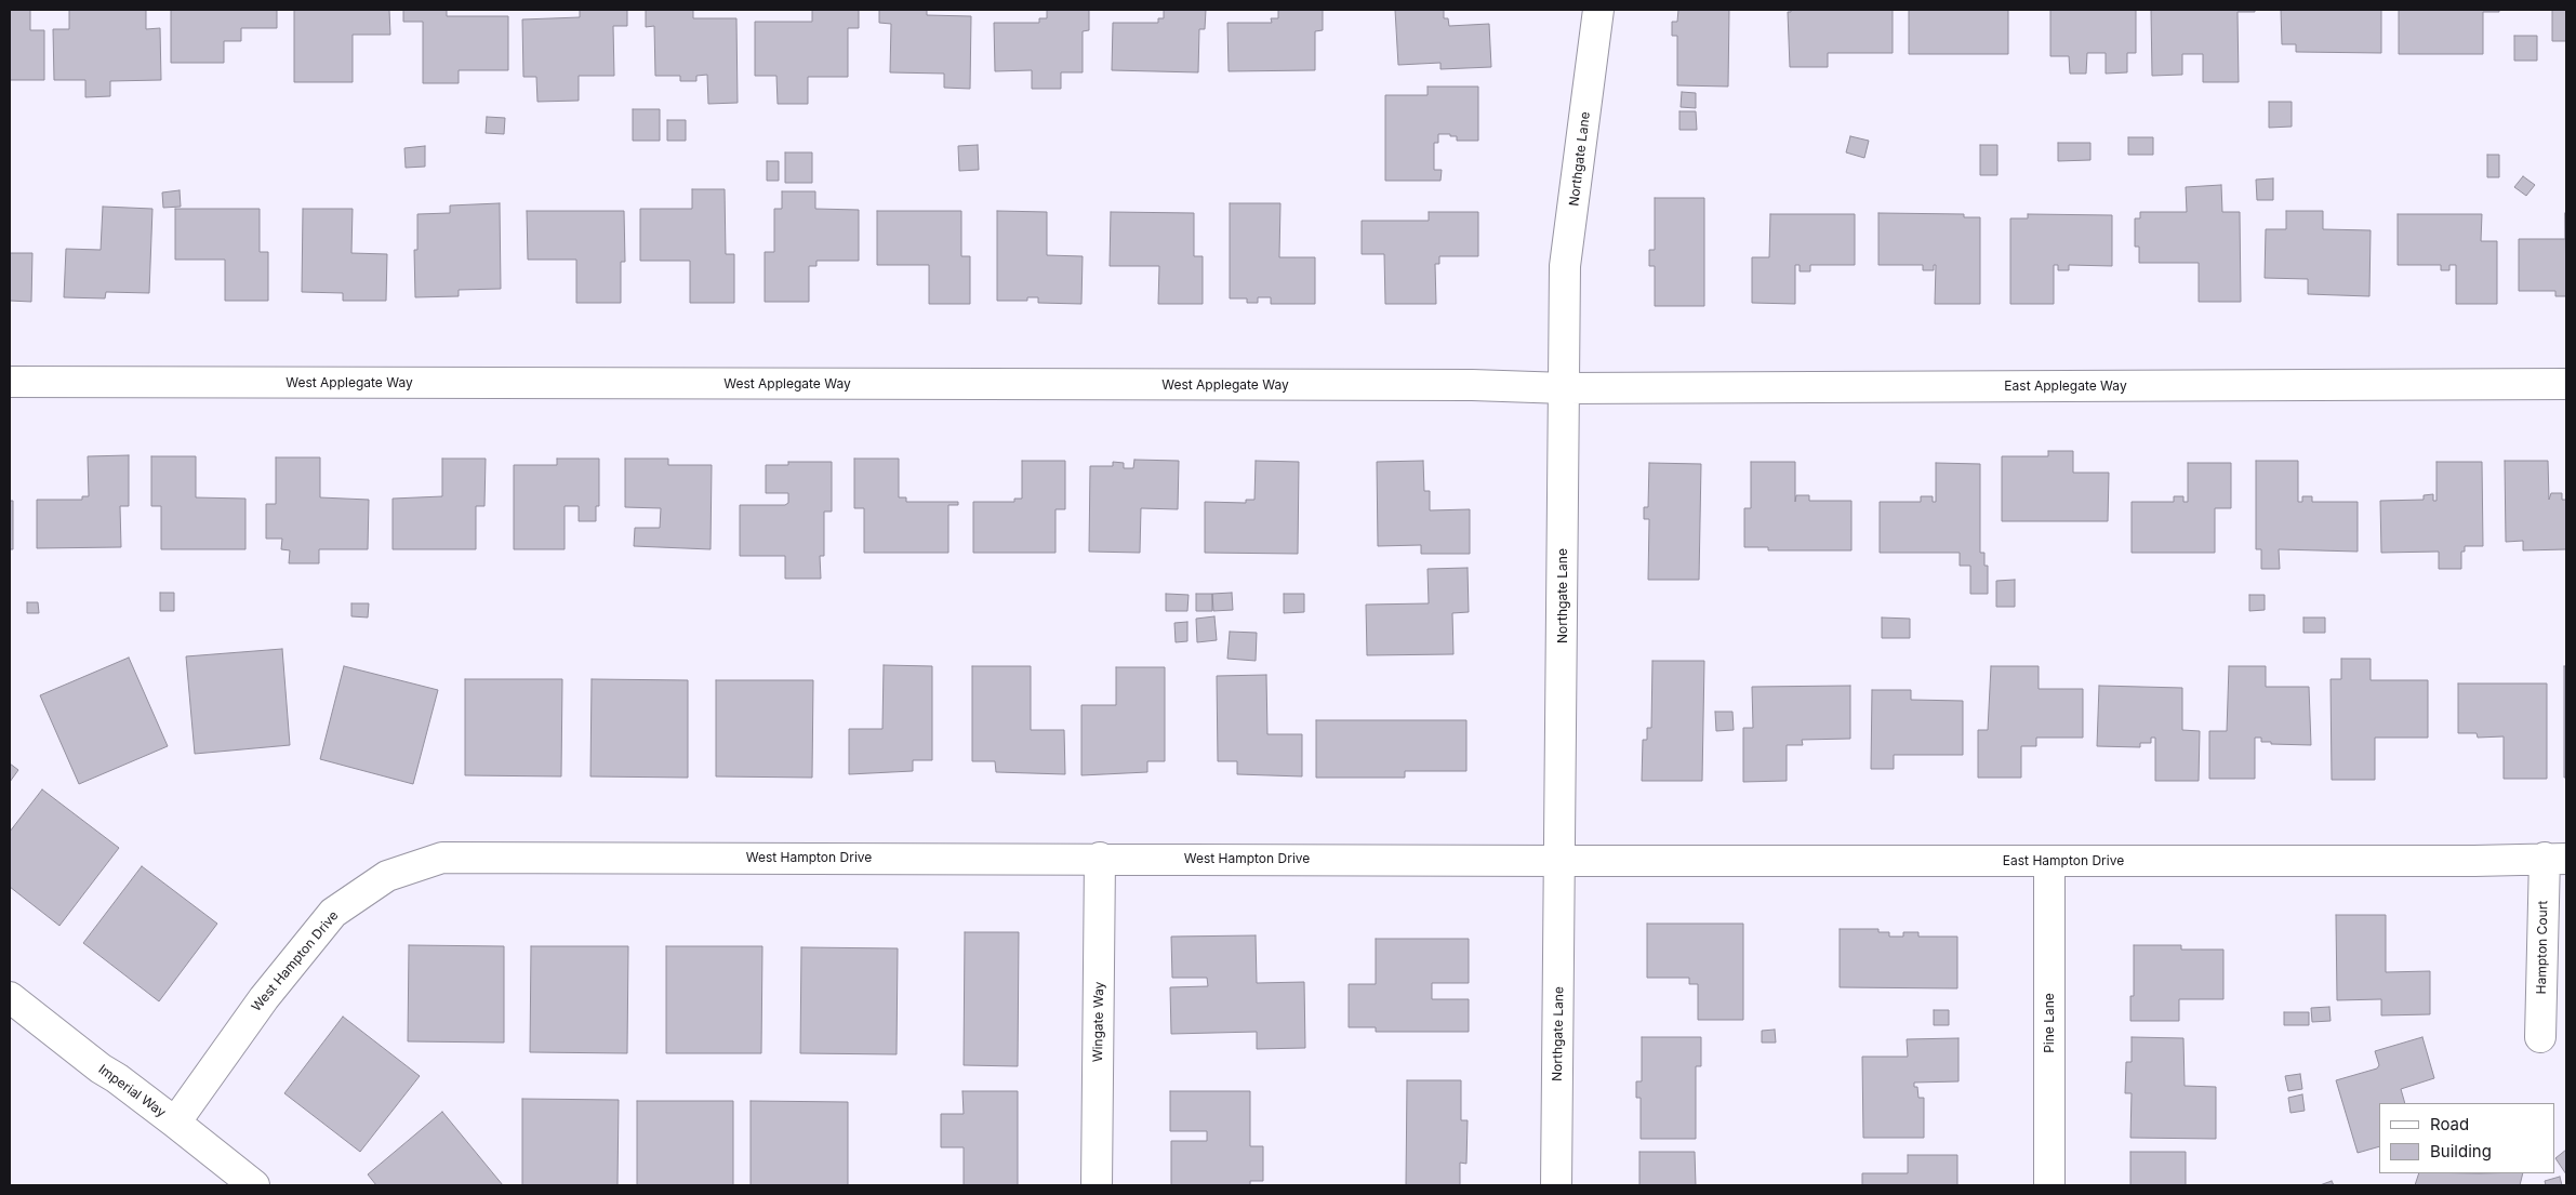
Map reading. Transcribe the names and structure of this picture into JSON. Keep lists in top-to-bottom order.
{
  "streets": {
    "street": [
      "Northgate Lane",
      "West Applegate Way",
      "East Applegate Way",
      "West Hampton Drive",
      "East Hampton Drive",
      "Hampton Court",
      "Wingate Way",
      "Pine Lane",
      "Imperial Way"
    ]
  },
  "crossings": [
    ["Northgate Lane", "West Applegate Way"],
    ["Northgate Lane", "East Applegate Way"],
    ["Northgate Lane", "West Hampton Drive"],
    ["Northgate Lane", "East Hampton Drive"],
    ["West Applegate Way", "East Applegate Way"],
    ["West Hampton Drive", "East Hampton Drive"],
    ["West Hampton Drive", "Wingate Way"],
    ["West Hampton Drive", "Imperial Way"],
    ["East Hampton Drive", "Hampton Court"],
    ["East Hampton Drive", "Pine Lane"]
  ],
  "legend": ["Road", "Building"]
}
